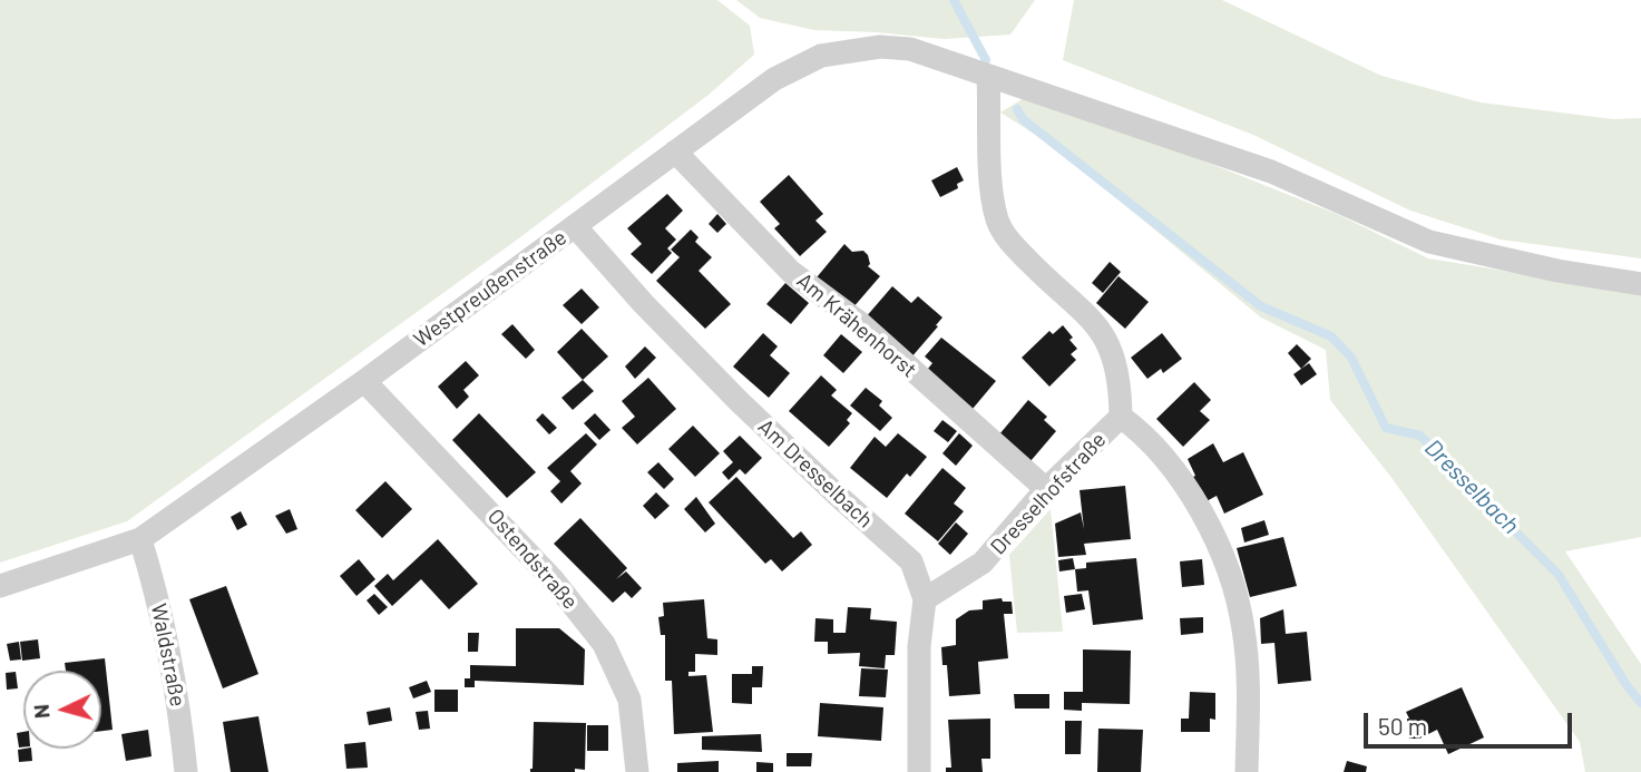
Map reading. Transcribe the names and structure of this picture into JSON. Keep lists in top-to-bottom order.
{
  "streets": {
    "street": [
      "Westpreußenstraße",
      "Am Krähenhorst",
      "Am Dresselbach",
      "Dresselhofstraße",
      "Ostendstraße",
      "Waldstraße"
    ]
  },
  "crossings": [
    ["Westpreußenstraße", "Am Krähenhorst"],
    ["Westpreußenstraße", "Am Dresselbach"],
    ["Westpreußenstraße", "Dresselhofstraße"],
    ["Westpreußenstraße", "Ostendstraße"],
    ["Westpreußenstraße", "Waldstraße"],
    ["Am Krähenhorst", "Dresselhofstraße"],
    ["Am Dresselbach", "Dresselhofstraße"]
  ],
  "water": ["Dresselbach"],
  "scale_bar": "50 m",
  "north": "left"
}
